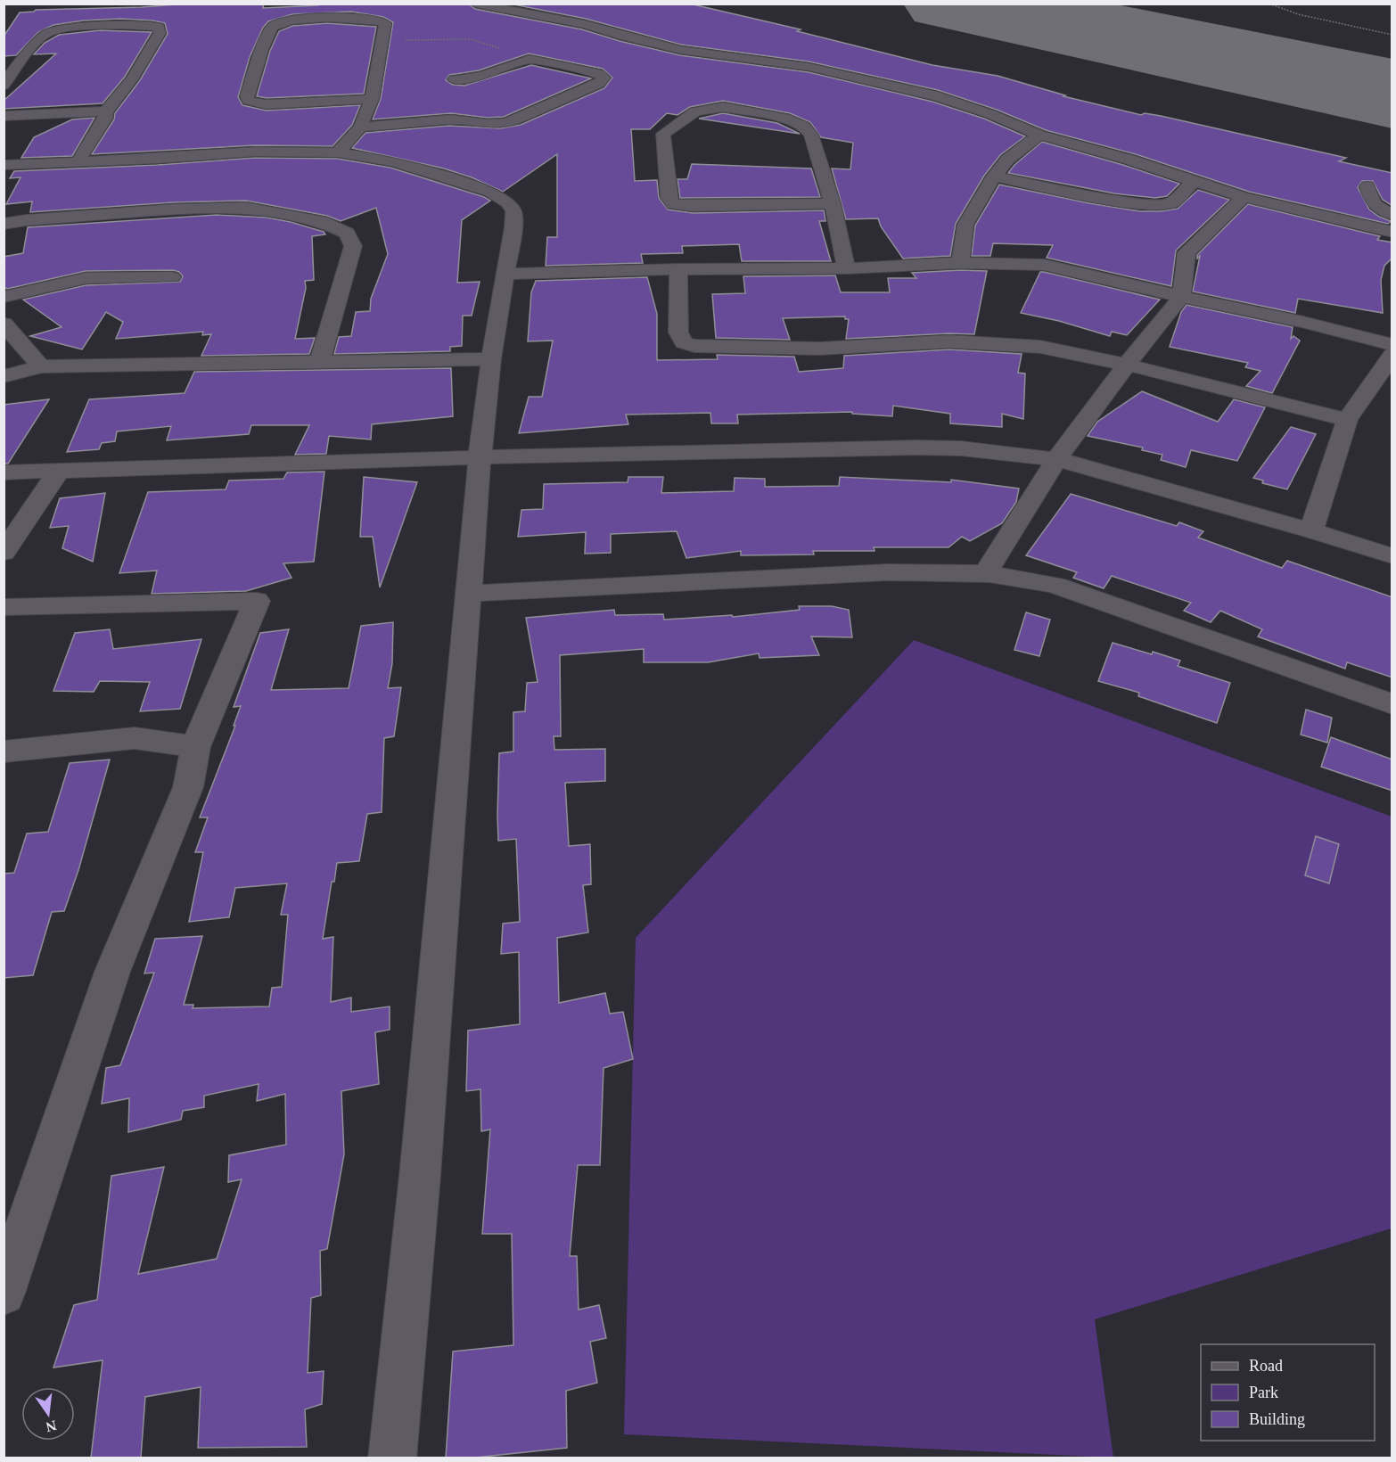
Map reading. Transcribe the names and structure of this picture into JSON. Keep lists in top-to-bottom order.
{
  "legend": ["Road", "Park", "Building"],
  "north": "bottom"
}
